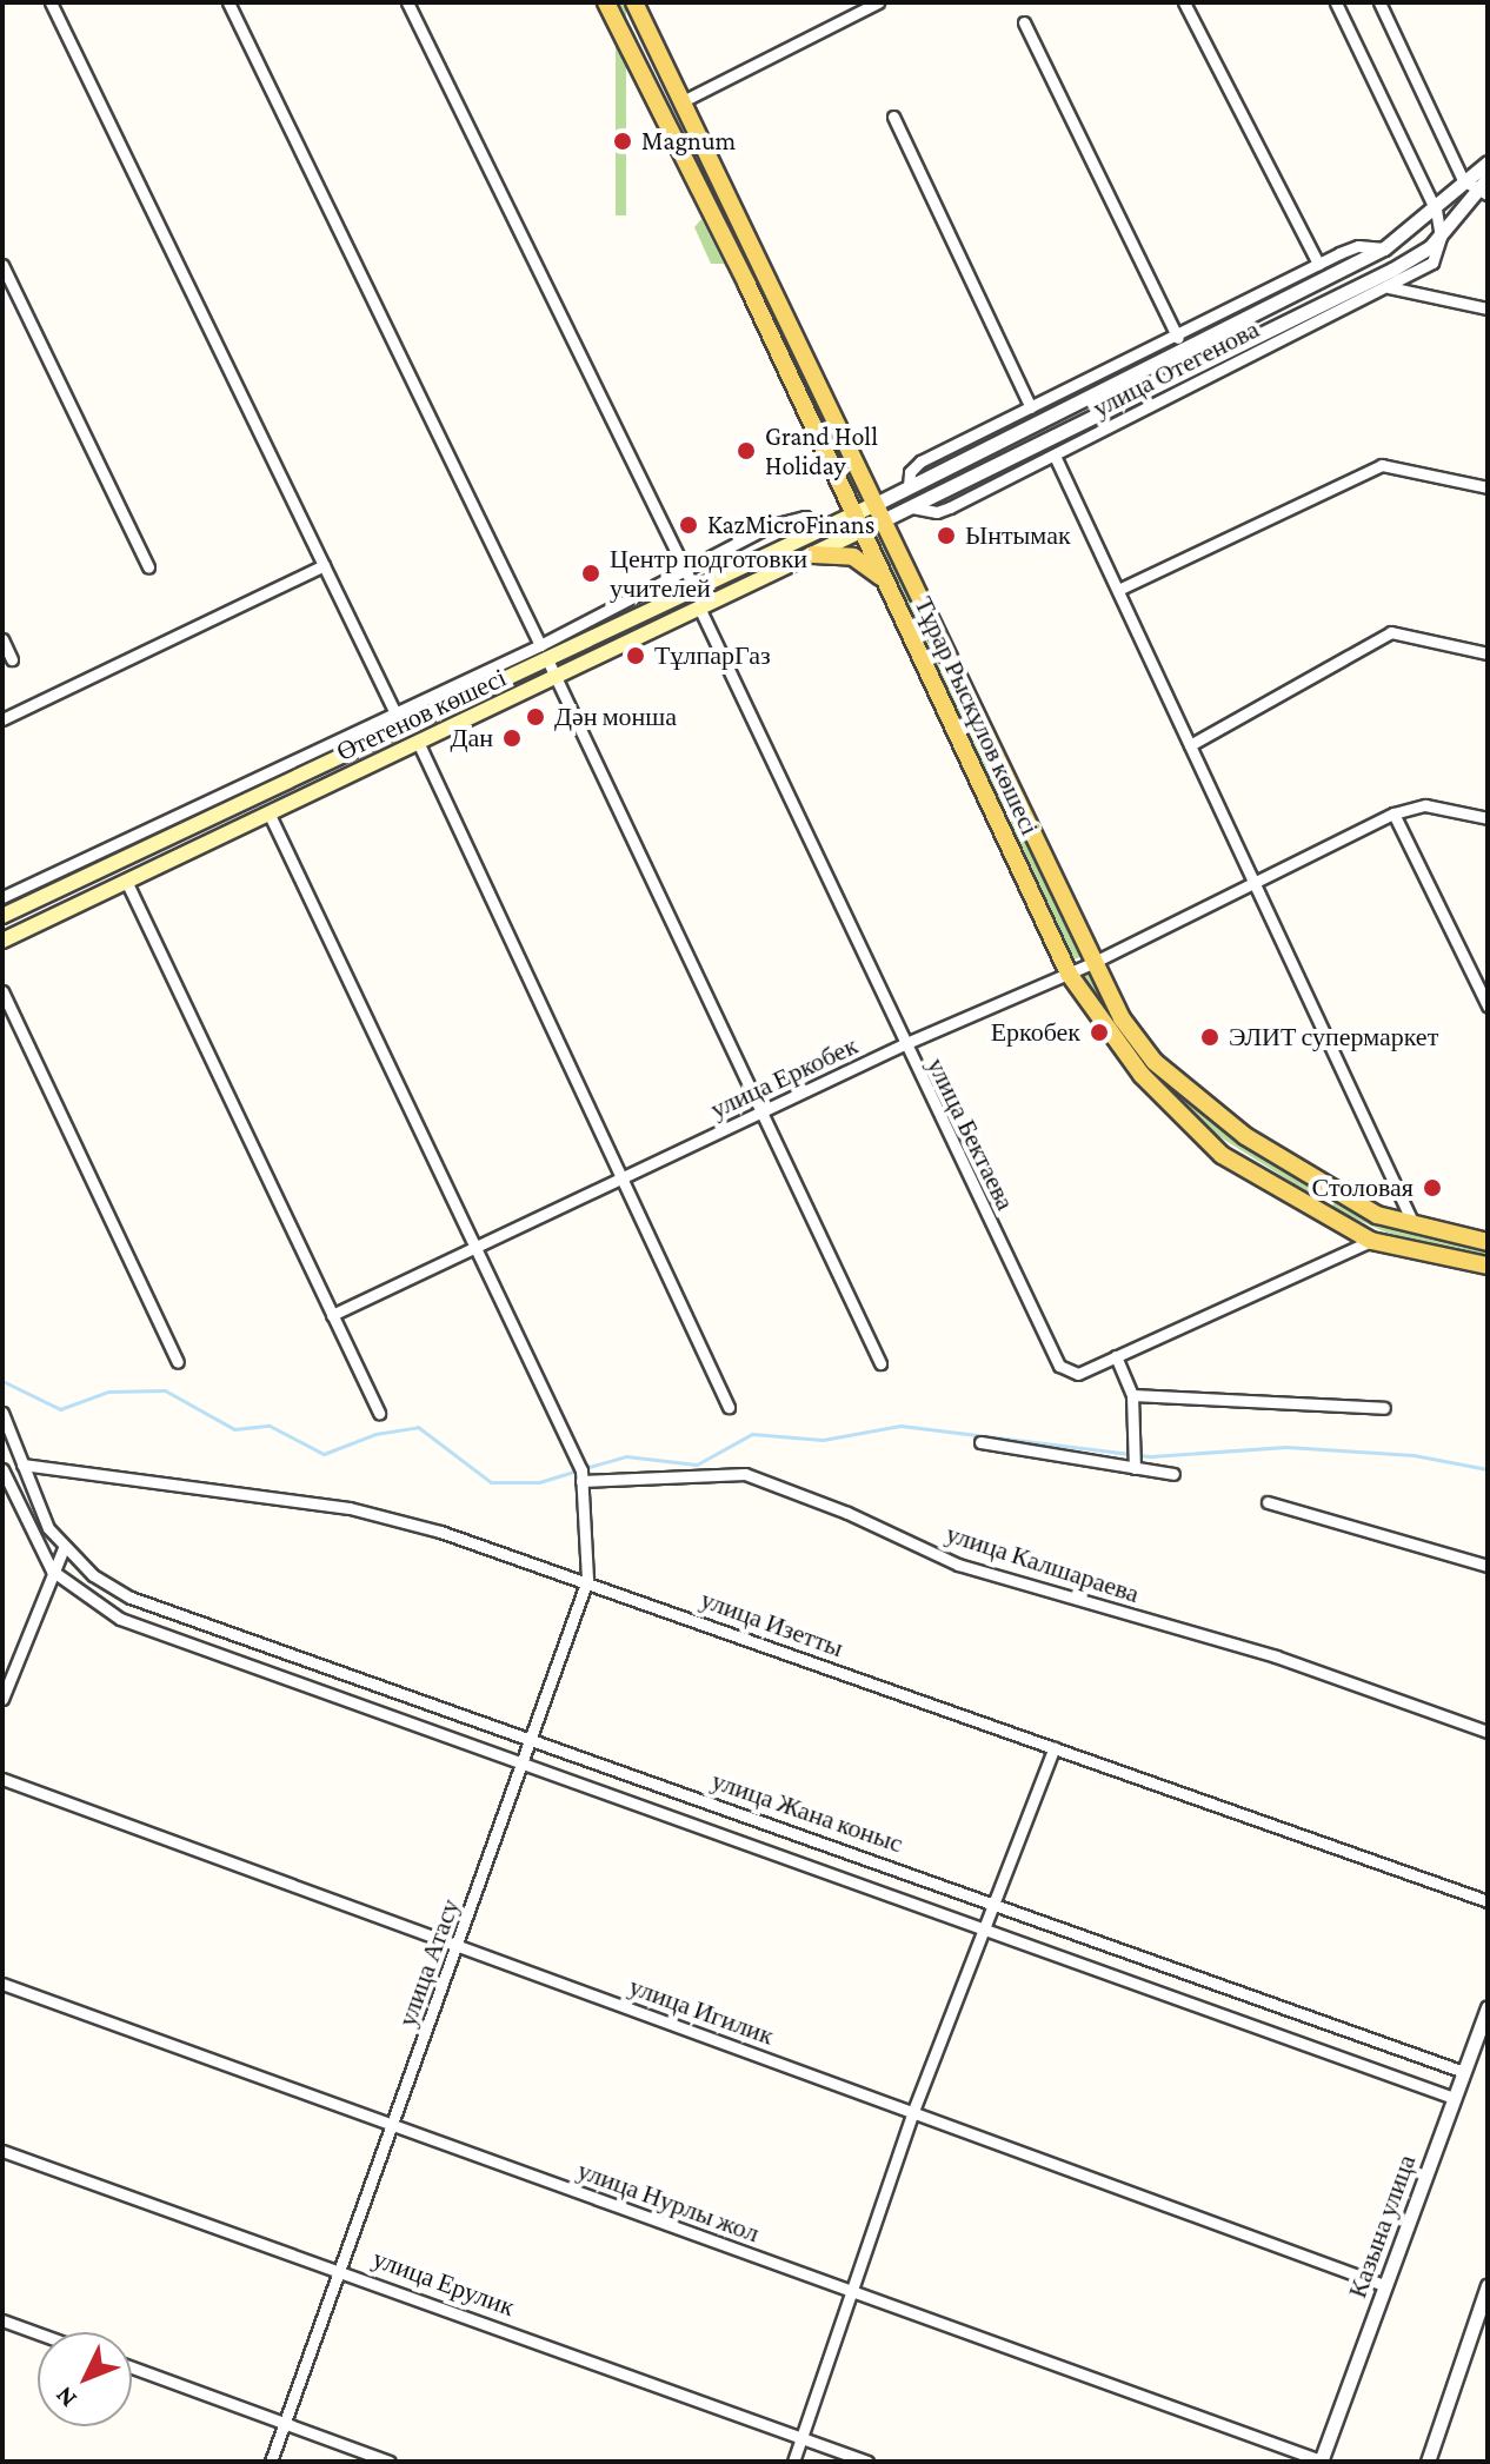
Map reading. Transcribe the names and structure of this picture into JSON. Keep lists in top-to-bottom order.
{
  "streets": {
    "main road": ["Өтегенов көшесі", "Тұрар Рыскұлов көшесі"],
    "street": [
      "улица Отегенова",
      "улица Еркобек",
      "улица Бектаева",
      "улица Калшараева",
      "улица Изетты",
      "улица Жана коныс",
      "улица Атасу",
      "улица Игилик",
      "улица Нурлы жол",
      "Казына улица",
      "улица Ерулик"
    ]
  },
  "crossings": [
    ["улица Отегенова", "Тұрар Рыскұлов көшесі"],
    ["Өтегенов көшесі", "Тұрар Рыскұлов көшесі"],
    ["Өтегенов көшесі", "улица Бектаева"],
    ["Тұрар Рыскұлов көшесі", "улица Еркобек"],
    ["Тұрар Рыскұлов көшесі", "улица Бектаева"],
    ["улица Еркобек", "улица Бектаева"],
    ["улица Калшараева", "улица Атасу"],
    ["улица Изетты", "улица Жана коныс"],
    ["улица Изетты", "улица Атасу"],
    ["улица Жана коныс", "улица Атасу"],
    ["улица Жана коныс", "Казына улица"],
    ["улица Атасу", "улица Игилик"],
    ["улица Атасу", "улица Нурлы жол"],
    ["улица Атасу", "улица Ерулик"],
    ["улица Игилик", "Казына улица"],
    ["улица Нурлы жол", "Казына улица"]
  ],
  "places": [
    "Magnum",
    "Grand Holl Holiday",
    "KazMicroFinans",
    "Ынтымак",
    "Центр подготовки учителей",
    "ТұлпарГаз",
    "Дән монша",
    "Дан",
    "Еркобек",
    "ЭЛИТ супермаркет",
    "Столовая"
  ],
  "north": "bottom left"
}
